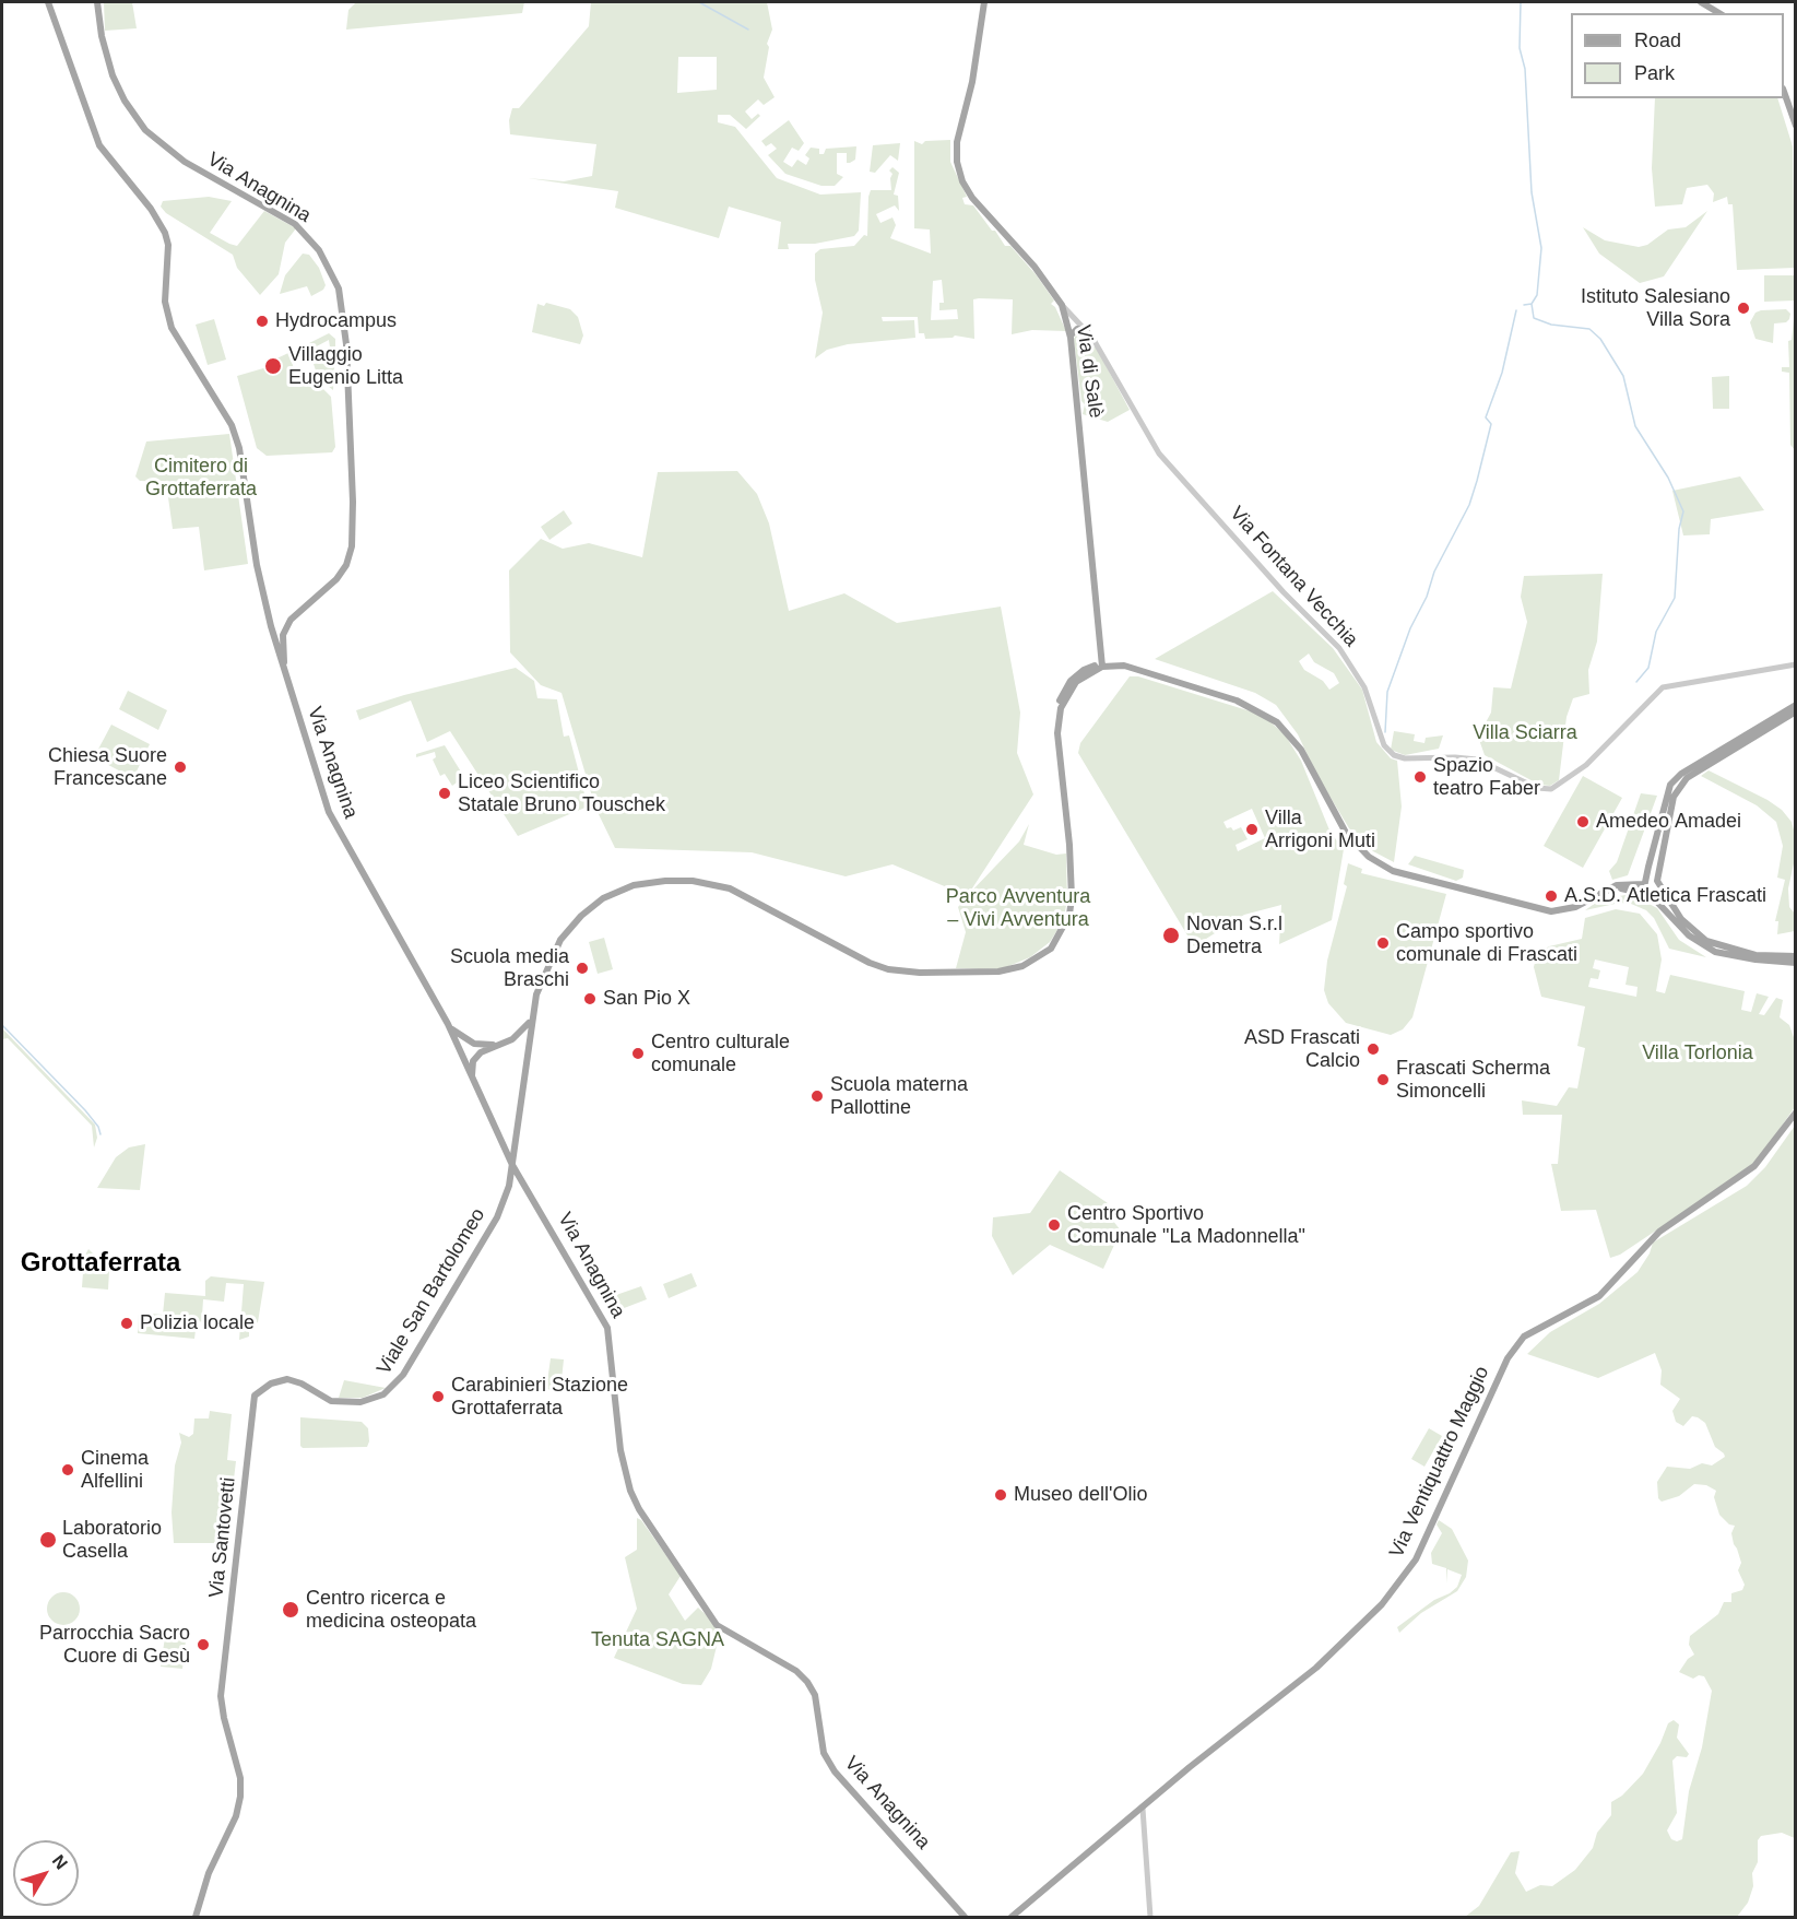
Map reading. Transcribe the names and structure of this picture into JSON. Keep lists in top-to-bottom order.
{
  "streets": {
    "main road": [
      "Via Anagnina",
      "Via di Salè",
      "Viale San Bartolomeo",
      "Via Ventiquattro Maggio",
      "Via Santovetti"
    ],
    "street": ["Via Fontana Vecchia"]
  },
  "crossings": [
    ["Via Anagnina", "Viale San Bartolomeo"],
    ["Via di Salè", "Via Fontana Vecchia"],
    ["Via di Salè", "Viale San Bartolomeo"],
    ["Viale San Bartolomeo", "Via Santovetti"]
  ],
  "districts": ["Grottaferrata"],
  "parks": [
    "Cimitero di Grottaferrata",
    "Villa Sciarra",
    "Parco Avventura – Vivi Avventura",
    "Villa Torlonia",
    "Tenuta SAGNA"
  ],
  "places": [
    "Istituto Salesiano Villa Sora",
    "Hydrocampus",
    "Villaggio Eugenio Litta",
    "Chiesa Suore Francescane",
    "Spazio teatro Faber",
    "Liceo Scientifico Statale Bruno Touschek",
    "Amedeo Amadei",
    "Villa Arrigoni Muti",
    "A.S.D. Atletica Frascati",
    "Novan S.r.l Demetra",
    "Campo sportivo comunale di Frascati",
    "Scuola media Braschi",
    "San Pio X",
    "ASD Frascati Calcio",
    "Centro culturale comunale",
    "Frascati Scherma Simoncelli",
    "Scuola materna Pallottine",
    "Centro Sportivo Comunale \"La Madonnella\"",
    "Polizia locale",
    "Carabinieri Stazione Grottaferrata",
    "Cinema Alfellini",
    "Museo dell'Olio",
    "Laboratorio Casella",
    "Centro ricerca e medicina osteopata",
    "Parrocchia Sacro Cuore di Gesù"
  ],
  "legend": ["Road", "Park"],
  "north": "top right"
}
